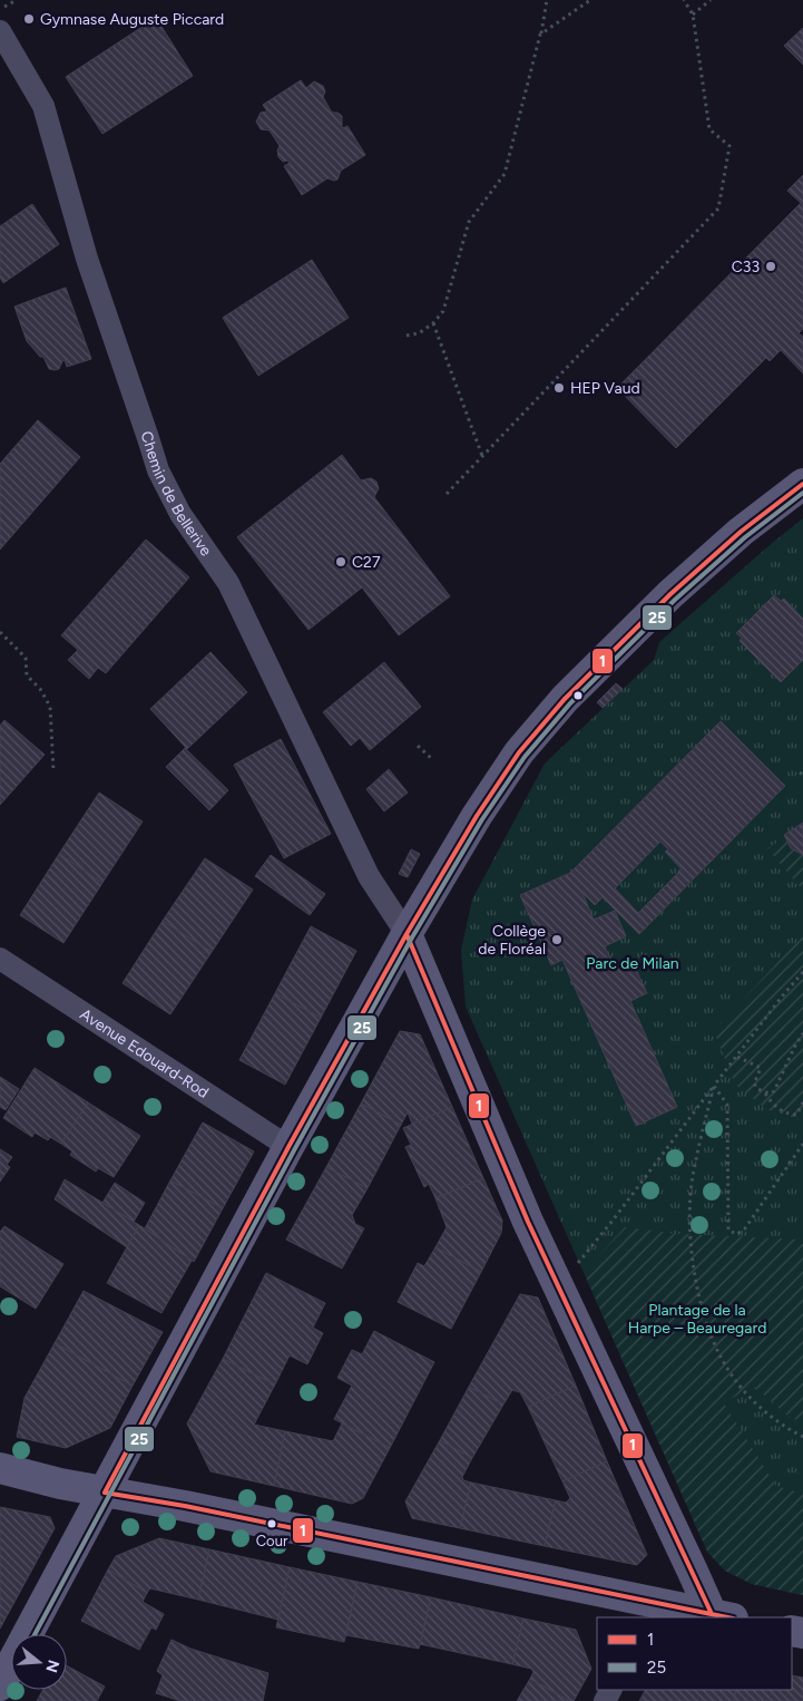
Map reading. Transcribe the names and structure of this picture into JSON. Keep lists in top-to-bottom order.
{
  "streets": {
    "street": ["Chemin de Bellerive", "Avenue Edouard-Rod"]
  },
  "parks": ["Parc de Milan", "Plantage de la Harpe – Beauregard"],
  "places": [
    "Gymnase Auguste Piccard",
    "C33",
    "HEP Vaud",
    "C27",
    "Collège de Floréal",
    "Cour"
  ],
  "lines": ["transit line 1", "transit line 25"],
  "legend": ["1", "25"],
  "north": "right"
}
